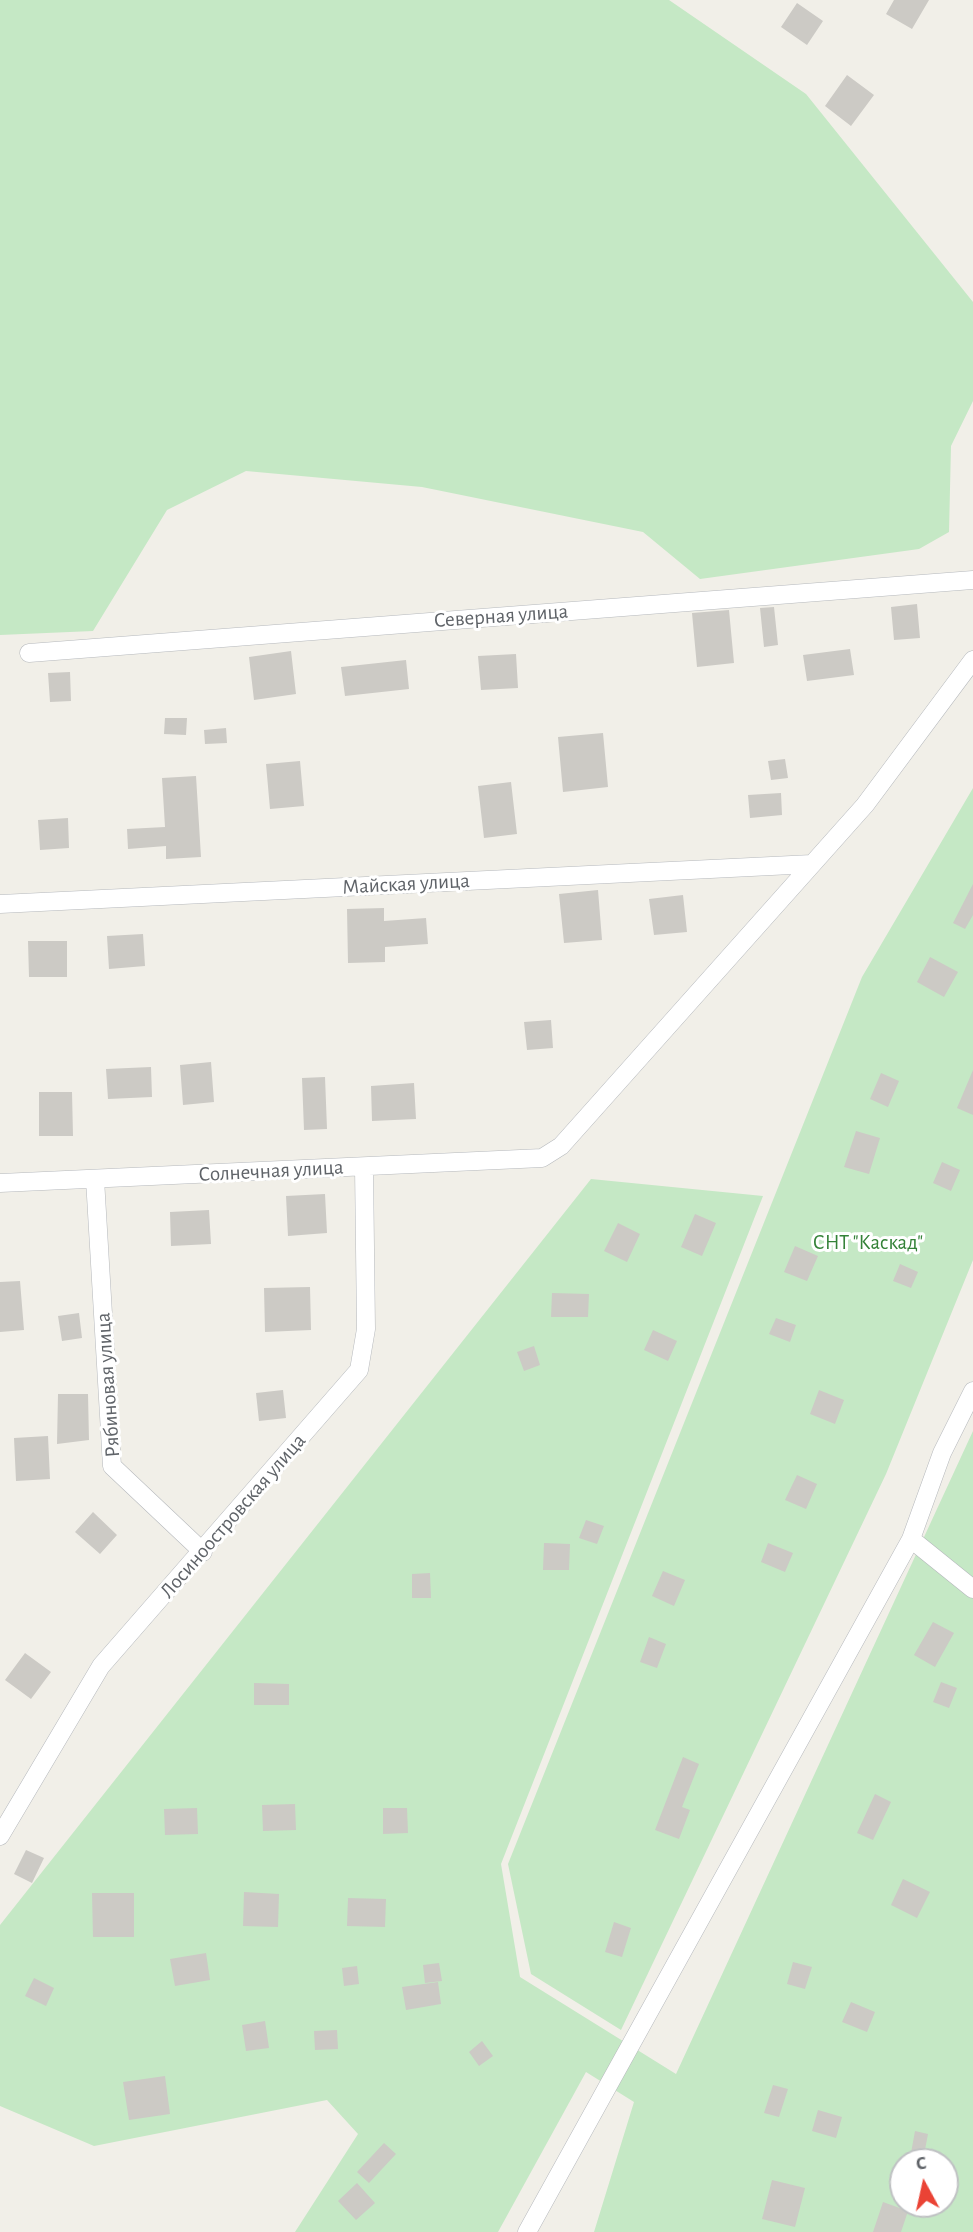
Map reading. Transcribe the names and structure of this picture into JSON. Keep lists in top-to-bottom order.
{
  "streets": {
    "street": [
      "Северная улица",
      "Майская улица",
      "Солнечная улица",
      "Рябиновая улица",
      "Лосиноостровская улица"
    ]
  },
  "crossings": [
    ["Майская улица", "Солнечная улица"],
    ["Солнечная улица", "Рябиновая улица"],
    ["Солнечная улица", "Лосиноостровская улица"],
    ["Рябиновая улица", "Лосиноостровская улица"]
  ],
  "parks": ["СНТ \"Каскад\""],
  "north": "top"
}
